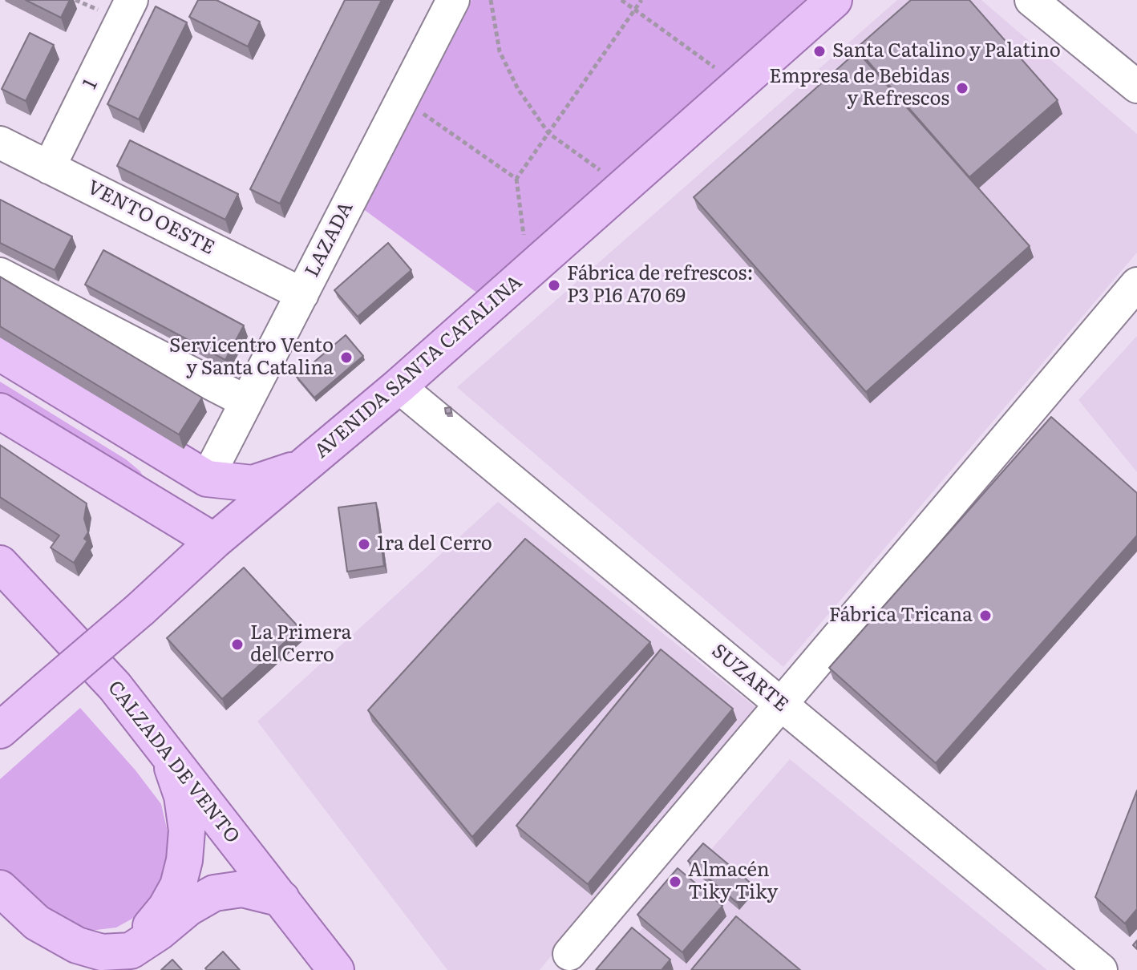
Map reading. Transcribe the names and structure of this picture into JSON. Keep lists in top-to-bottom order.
{
  "streets": {
    "main road": ["AVENIDA SANTA CATALINA", "CALZADA DE VENTO"],
    "street": [
      "1",
      "VENTO OESTE",
      "LAZADA",
      "SUZARTE"
    ]
  },
  "crossings": [
    ["1", "VENTO OESTE"],
    ["VENTO OESTE", "LAZADA"],
    ["AVENIDA SANTA CATALINA", "SUZARTE"]
  ],
  "places": [
    "Santa Catalino y Palatino",
    "Empresa de Bebidas y Refrescos",
    "Fábrica de refrescos: P3 P16 A70 69",
    "Servicentro Vento y Santa Catalina",
    "1ra del Cerro",
    "Fábrica Tricana",
    "La Primera del Cerro",
    "Almacén Tiky Tiky"
  ]
}
